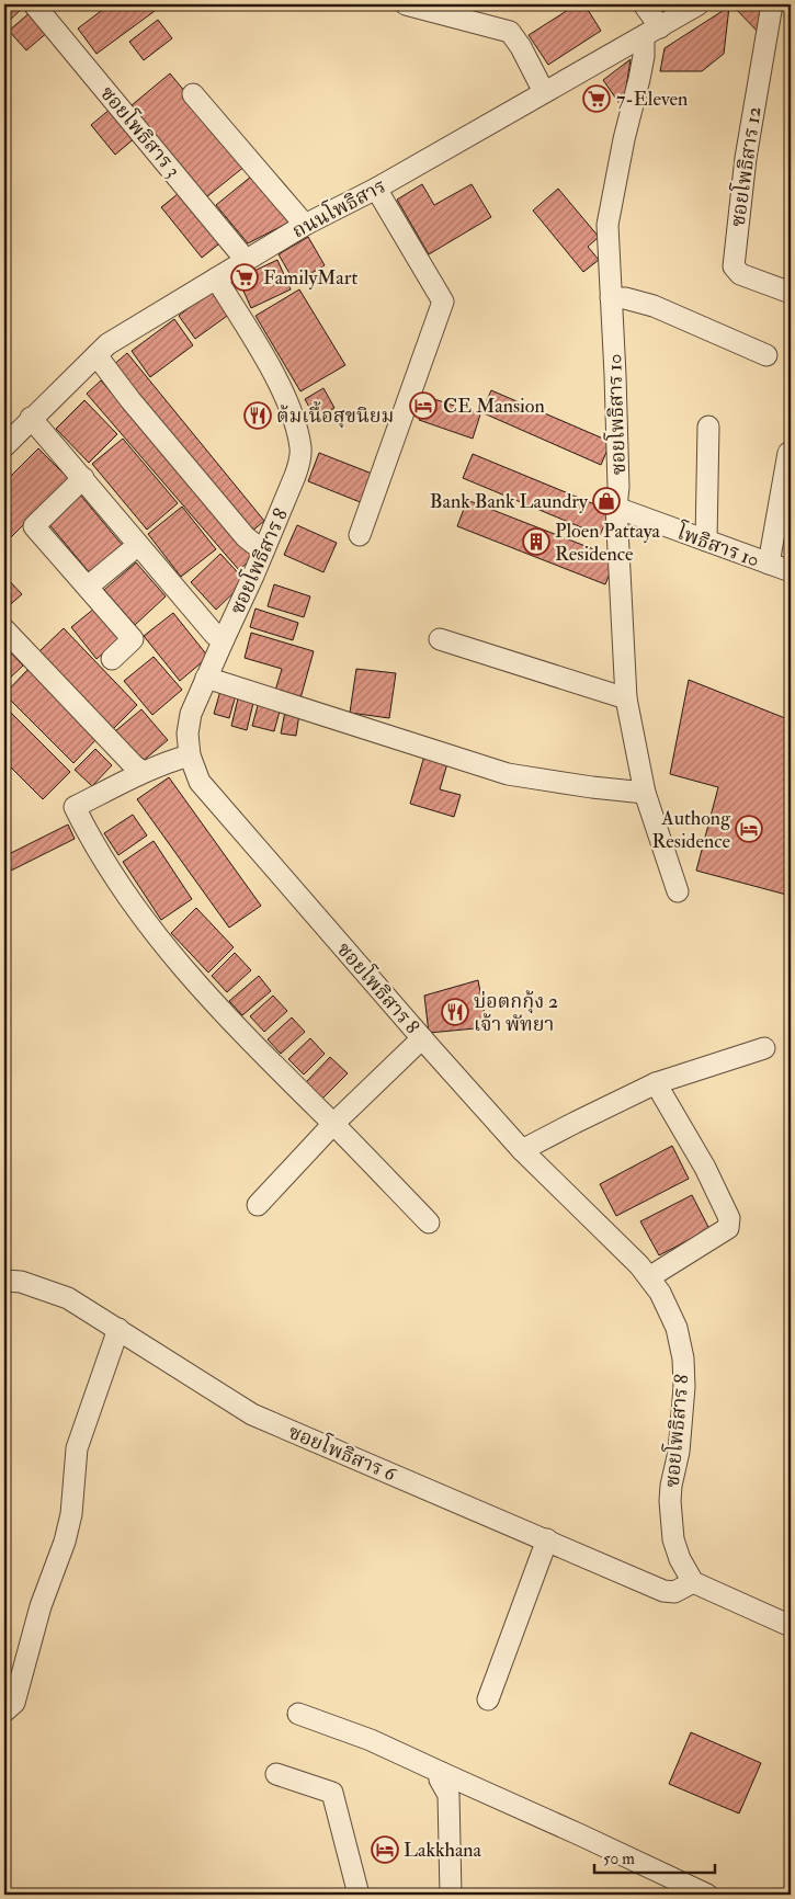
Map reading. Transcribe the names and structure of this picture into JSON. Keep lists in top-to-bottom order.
{
  "streets": {
    "street": [
      "ซอยโพธิสาร 3",
      "ซอยโพธิสาร 12",
      "ถนนโพธิสาร",
      "ซอยโพธิสาร 10",
      "โพธิสาร 10",
      "ซอยโพธิสาร 8",
      "ซอยโพธิสาร 6"
    ]
  },
  "crossings": [
    ["ซอยโพธิสาร 3", "ถนนโพธิสาร"],
    ["ถนนโพธิสาร", "ซอยโพธิสาร 10"],
    ["ถนนโพธิสาร", "ซอยโพธิสาร 8"],
    ["ซอยโพธิสาร 10", "โพธิสาร 10"],
    ["ซอยโพธิสาร 8", "ซอยโพธิสาร 6"]
  ],
  "places": {
    "supermarket": ["7-Eleven", "FamilyMart"],
    "hotel": ["CE Mansion", "Authong Residence", "Lakkhana"],
    "restaurant": ["ต้มเนื้อสุขนิยม", "บ่อตกกุ้ง 2 เจ้า พัทยา"],
    "shop": ["Bank Bank Laundry"],
    "building": ["Ploen Pattaya Residence"]
  },
  "scale_bar": "50 m"
}
